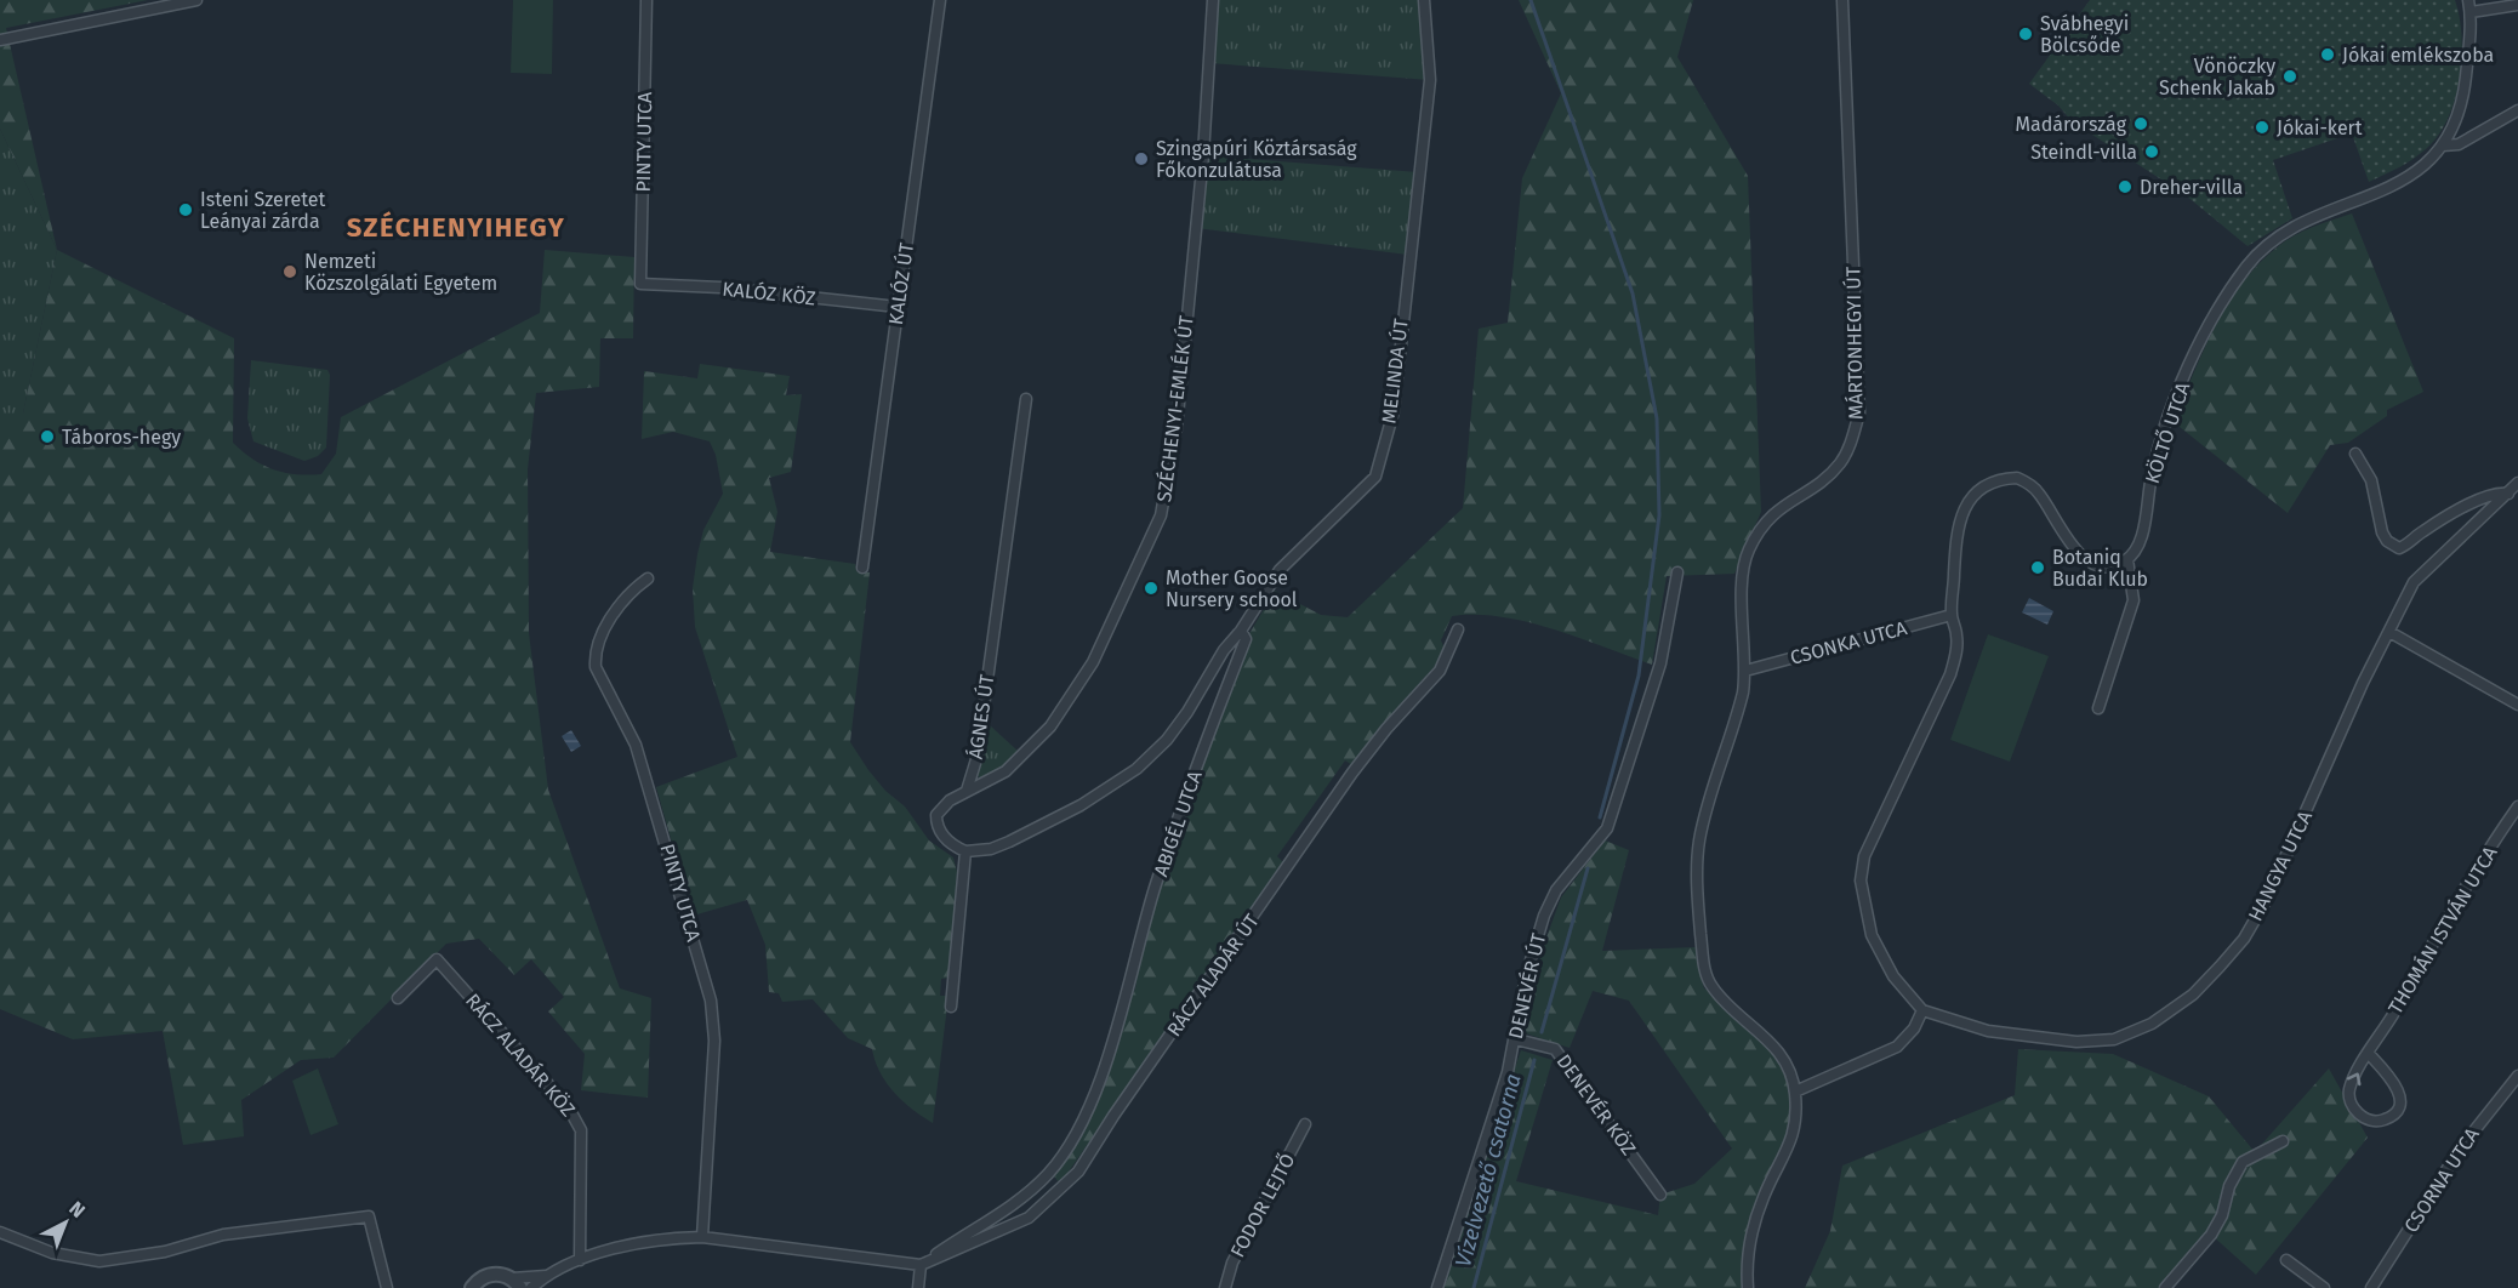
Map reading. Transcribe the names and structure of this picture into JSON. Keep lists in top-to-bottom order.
{
  "streets": {
    "street": [
      "PINTY UTCA",
      "KALÓZ ÚT",
      "KALÓZ KÖZ",
      "MÁRTONHEGYI ÚT",
      "MELINDA ÚT",
      "SZÉCHENYI-EMLÉK ÚT",
      "KÖLTŐ UTCA",
      "CSONKA UTCA",
      "ÁGNES ÚT",
      "ABIGÉL UTCA",
      "HANGYA UTCA",
      "THOMÁN ISTVÁN UTCA",
      "RÁCZ ALADÁR ÚT",
      "DENEVÉR ÚT",
      "RÁCZ ALADÁR KÖZ",
      "DENEVÉR KÖZ",
      "CSORNA UTCA",
      "FODOR LEJTŐ"
    ]
  },
  "crossings": [
    ["PINTY UTCA", "KALÓZ KÖZ"],
    ["KALÓZ ÚT", "KALÓZ KÖZ"],
    ["MÁRTONHEGYI ÚT", "CSONKA UTCA"],
    ["MELINDA ÚT", "ABIGÉL UTCA"],
    ["SZÉCHENYI-EMLÉK ÚT", "ÁGNES ÚT"],
    ["ABIGÉL UTCA", "RÁCZ ALADÁR ÚT"],
    ["DENEVÉR ÚT", "DENEVÉR KÖZ"]
  ],
  "districts": ["SZÉCHENYIHEGY"],
  "water": ["Vízelvezető csatorna"],
  "places": [
    "Svábhegyi Bölcsőde",
    "Jókai emlékszoba",
    "Vönöczky Schenk Jakab",
    "Madárország",
    "Jókai-kert",
    "Steindl-villa",
    "Szingapúri Köztársaság Főkonzulátusa",
    "Dreher-villa",
    "Isteni Szeretet Leányai zárda",
    "Nemzeti Közszolgálati Egyetem",
    "Táboros-hegy",
    "Botaniq Budai Klub",
    "Mother Goose Nursery school"
  ],
  "north": "top right"
}
